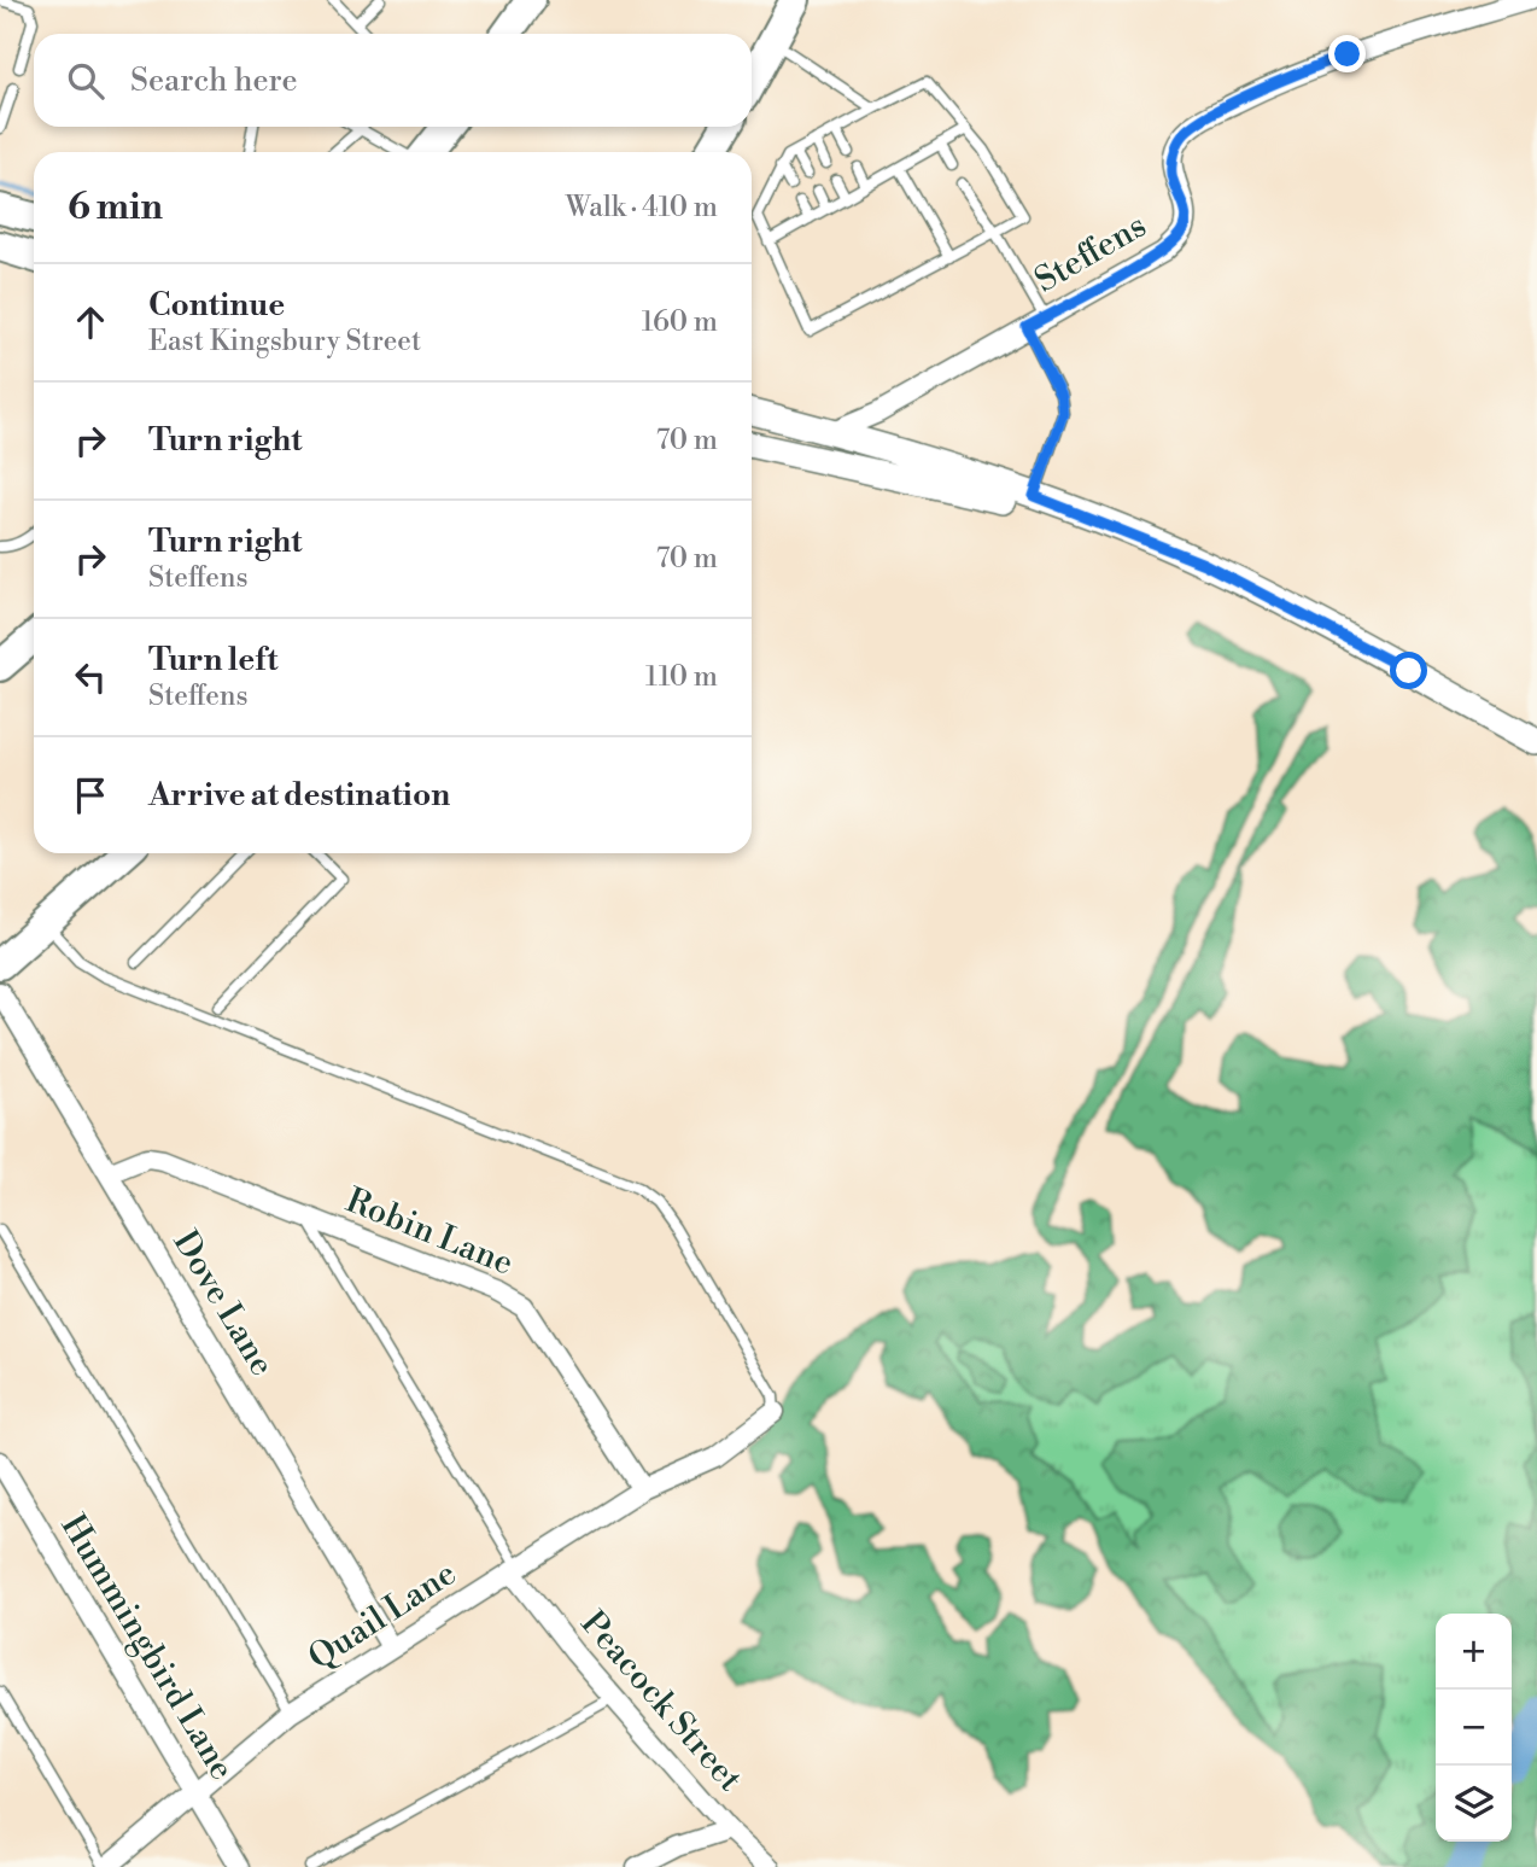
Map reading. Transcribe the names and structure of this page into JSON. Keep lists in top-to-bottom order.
{
  "streets": {
    "street": [
      "Steffens",
      "Robin Lane",
      "Dove Lane",
      "Quail Lane",
      "Hummingbird Lane",
      "Peacock Street"
    ]
  },
  "crossings": [
    ["Robin Lane", "Dove Lane"],
    ["Robin Lane", "Quail Lane"],
    ["Dove Lane", "Quail Lane"],
    ["Quail Lane", "Hummingbird Lane"],
    ["Quail Lane", "Peacock Street"]
  ],
  "page": {
    "search": "Search here",
    "heading": ["6 min", "Walk · 410 m"],
    "list": [
      ["Continue", "East Kingsbury Street", "160 m"],
      ["Turn right", "70 m"],
      ["Turn right", "Steffens", "70 m"],
      ["Turn left", "Steffens", "110 m"],
      "Arrive at destination"
    ],
    "map_buttons": ["+", "−"]
  }
}
